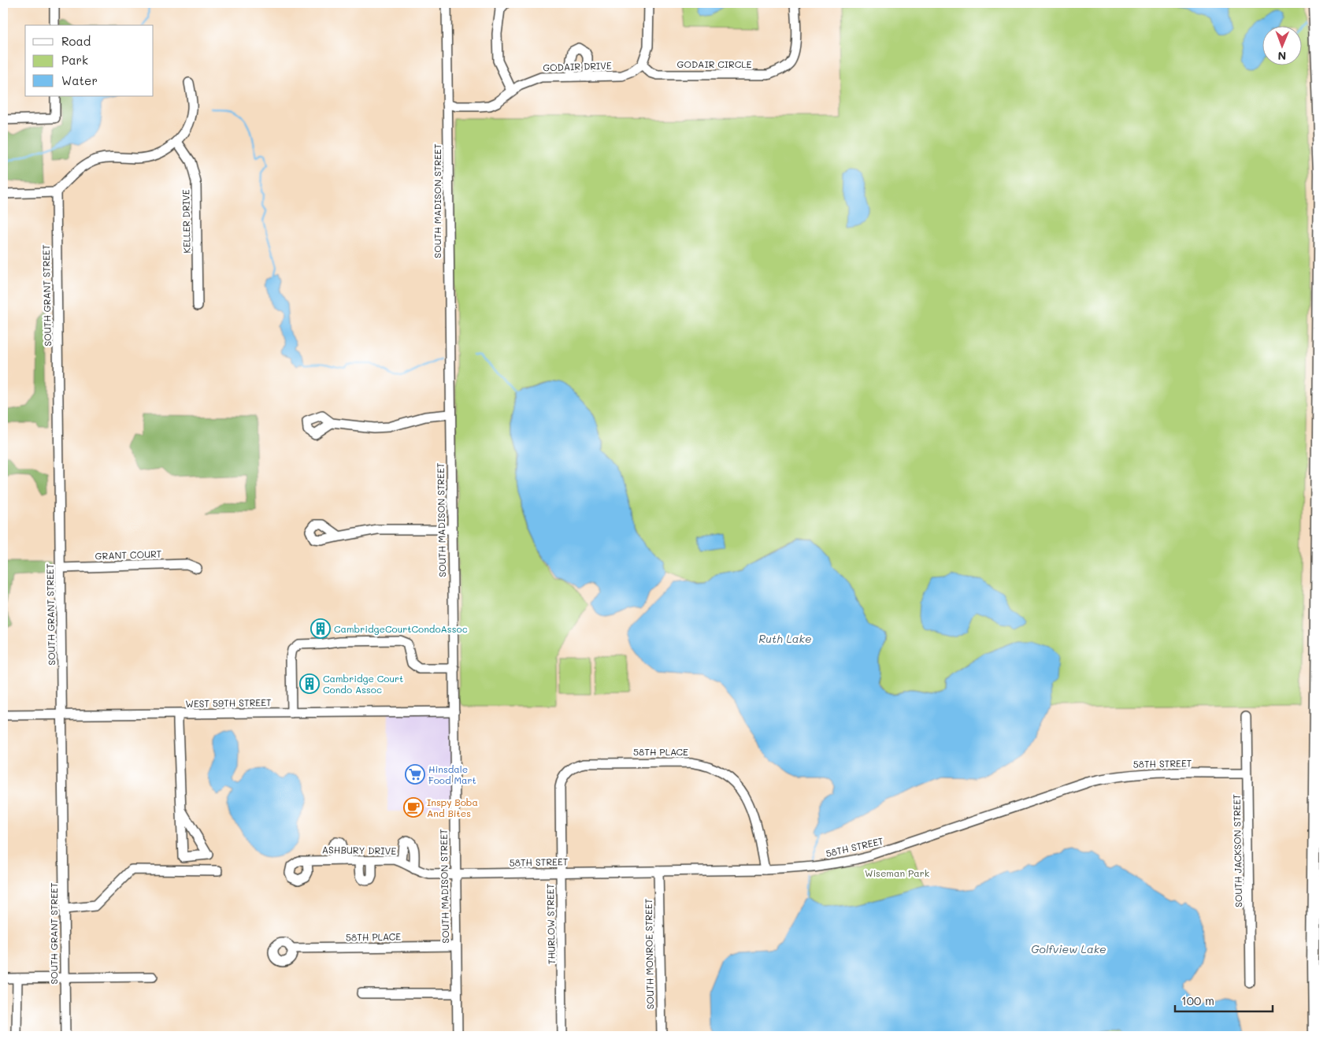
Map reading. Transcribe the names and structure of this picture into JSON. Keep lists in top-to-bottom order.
{
  "streets": {
    "street": [
      "GODAIR CIRCLE",
      "GODAIR DRIVE",
      "SOUTH MADISON STREET",
      "KELLER DRIVE",
      "SOUTH GRANT STREET",
      "GRANT COURT",
      "WEST 59TH STREET",
      "58TH PLACE",
      "58TH STREET",
      "ASHBURY DRIVE",
      "SOUTH JACKSON STREET",
      "THURLOW STREET",
      "SOUTH MONROE STREET"
    ]
  },
  "crossings": [
    ["GODAIR CIRCLE", "GODAIR DRIVE"],
    ["GODAIR DRIVE", "SOUTH MADISON STREET"],
    ["SOUTH MADISON STREET", "WEST 59TH STREET"],
    ["SOUTH MADISON STREET", "58TH PLACE"],
    ["SOUTH MADISON STREET", "58TH STREET"],
    ["SOUTH MADISON STREET", "ASHBURY DRIVE"],
    ["SOUTH GRANT STREET", "GRANT COURT"],
    ["SOUTH GRANT STREET", "WEST 59TH STREET"],
    ["58TH PLACE", "58TH STREET"],
    ["58TH PLACE", "THURLOW STREET"],
    ["58TH STREET", "ASHBURY DRIVE"],
    ["58TH STREET", "SOUTH JACKSON STREET"],
    ["58TH STREET", "THURLOW STREET"],
    ["58TH STREET", "SOUTH MONROE STREET"]
  ],
  "water": ["Ruth Lake", "Golfview Lake"],
  "parks": ["Wiseman Park"],
  "places": {
    "building": ["CambridgeCourtCondoAssoc", "Cambridge Court Condo Assoc"],
    "supermarket": ["Hinsdale Food Mart"],
    "cafe": ["Inspy Boba And Bites"]
  },
  "legend": ["Road", "Park", "Water"],
  "scale_bar": "100 m",
  "north": "bottom"
}
